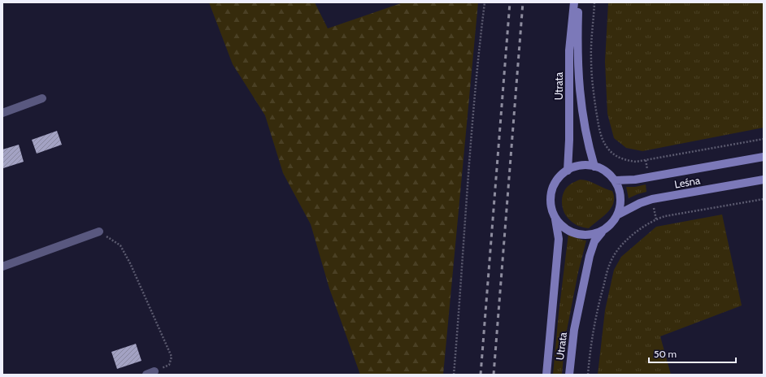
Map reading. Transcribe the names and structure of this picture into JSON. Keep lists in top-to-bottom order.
{
  "streets": {
    "main road": ["Utrata", "Leśna"]
  },
  "crossings": [
    ["Utrata", "Leśna"]
  ],
  "scale_bar": "50 m"
}
